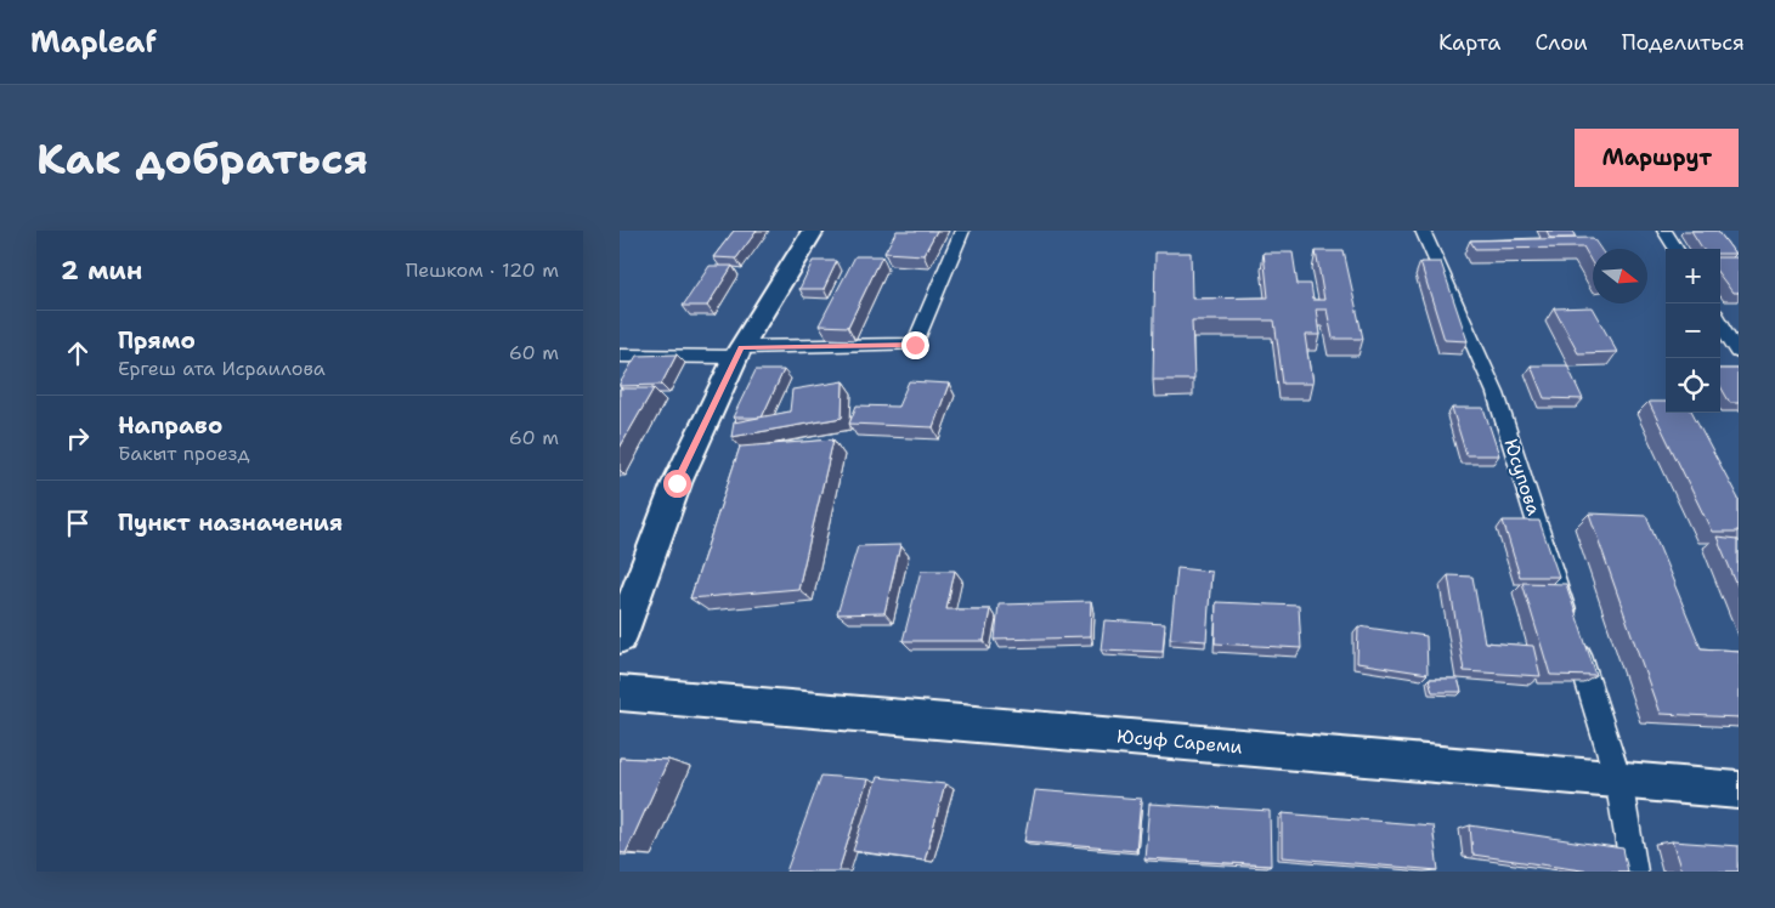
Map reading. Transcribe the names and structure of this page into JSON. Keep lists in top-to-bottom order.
{
  "streets": {
    "main road": ["Юсуф Сареми"],
    "street": ["Юсупова"]
  },
  "crossings": [
    ["Юсупова", "Юсуф Сареми"]
  ],
  "north": "right",
  "page": {
    "header": "Mapleaf",
    "nav": ["Карта", "Слои", "Поделиться"],
    "buttons": "Маршрут",
    "title": "Как добраться",
    "heading": ["2 мин", "Пешком · 120 m"],
    "map_buttons": ["+", "−"],
    "list": [
      ["Прямо", "Ергеш ата Исраилова", "60 m"],
      ["Направо", "Бакыт проезд", "60 m"],
      "Пункт назначения"
    ]
  }
}
